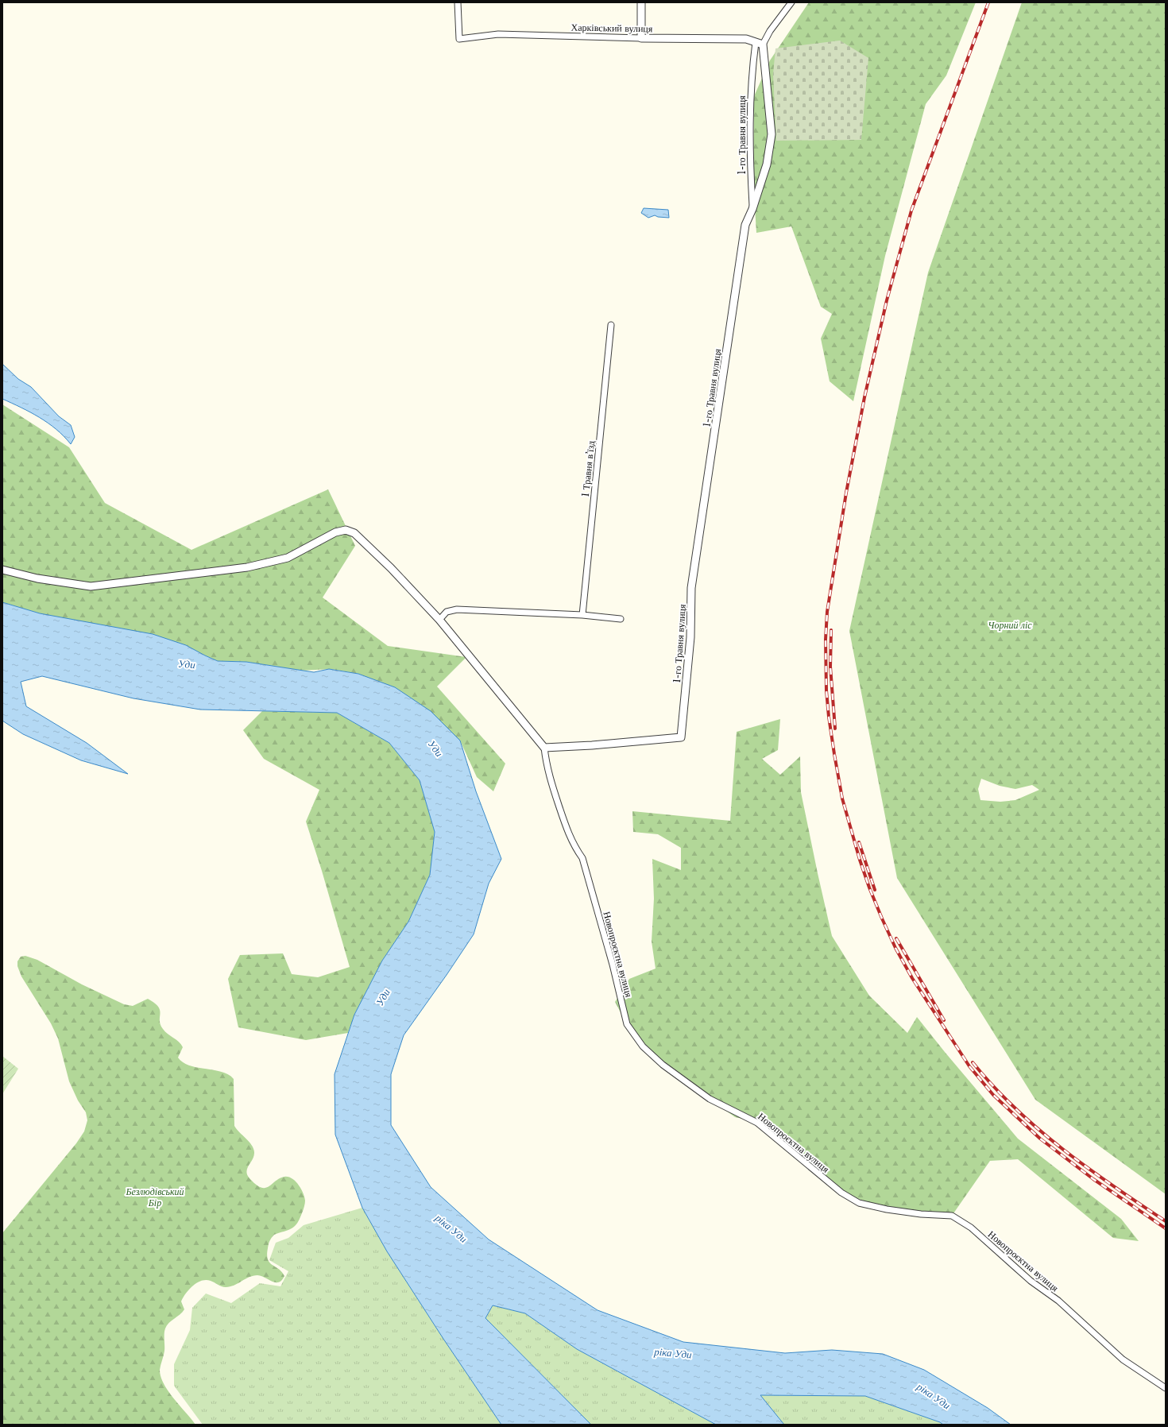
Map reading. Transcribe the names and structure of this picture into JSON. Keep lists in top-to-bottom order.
{
  "streets": {
    "street": [
      "Харківський вулиця",
      "1-го Травня вулиця",
      "1 Травня в’їзд",
      "Новопроєктна вулиця"
    ]
  },
  "crossings": [
    ["Харківський вулиця", "1-го Травня вулиця"],
    ["1-го Травня вулиця", "Новопроєктна вулиця"]
  ],
  "water": ["Уди", "ріка Уди"],
  "parks": ["Чорний ліс", "Безлюдівський Бір"]
}
